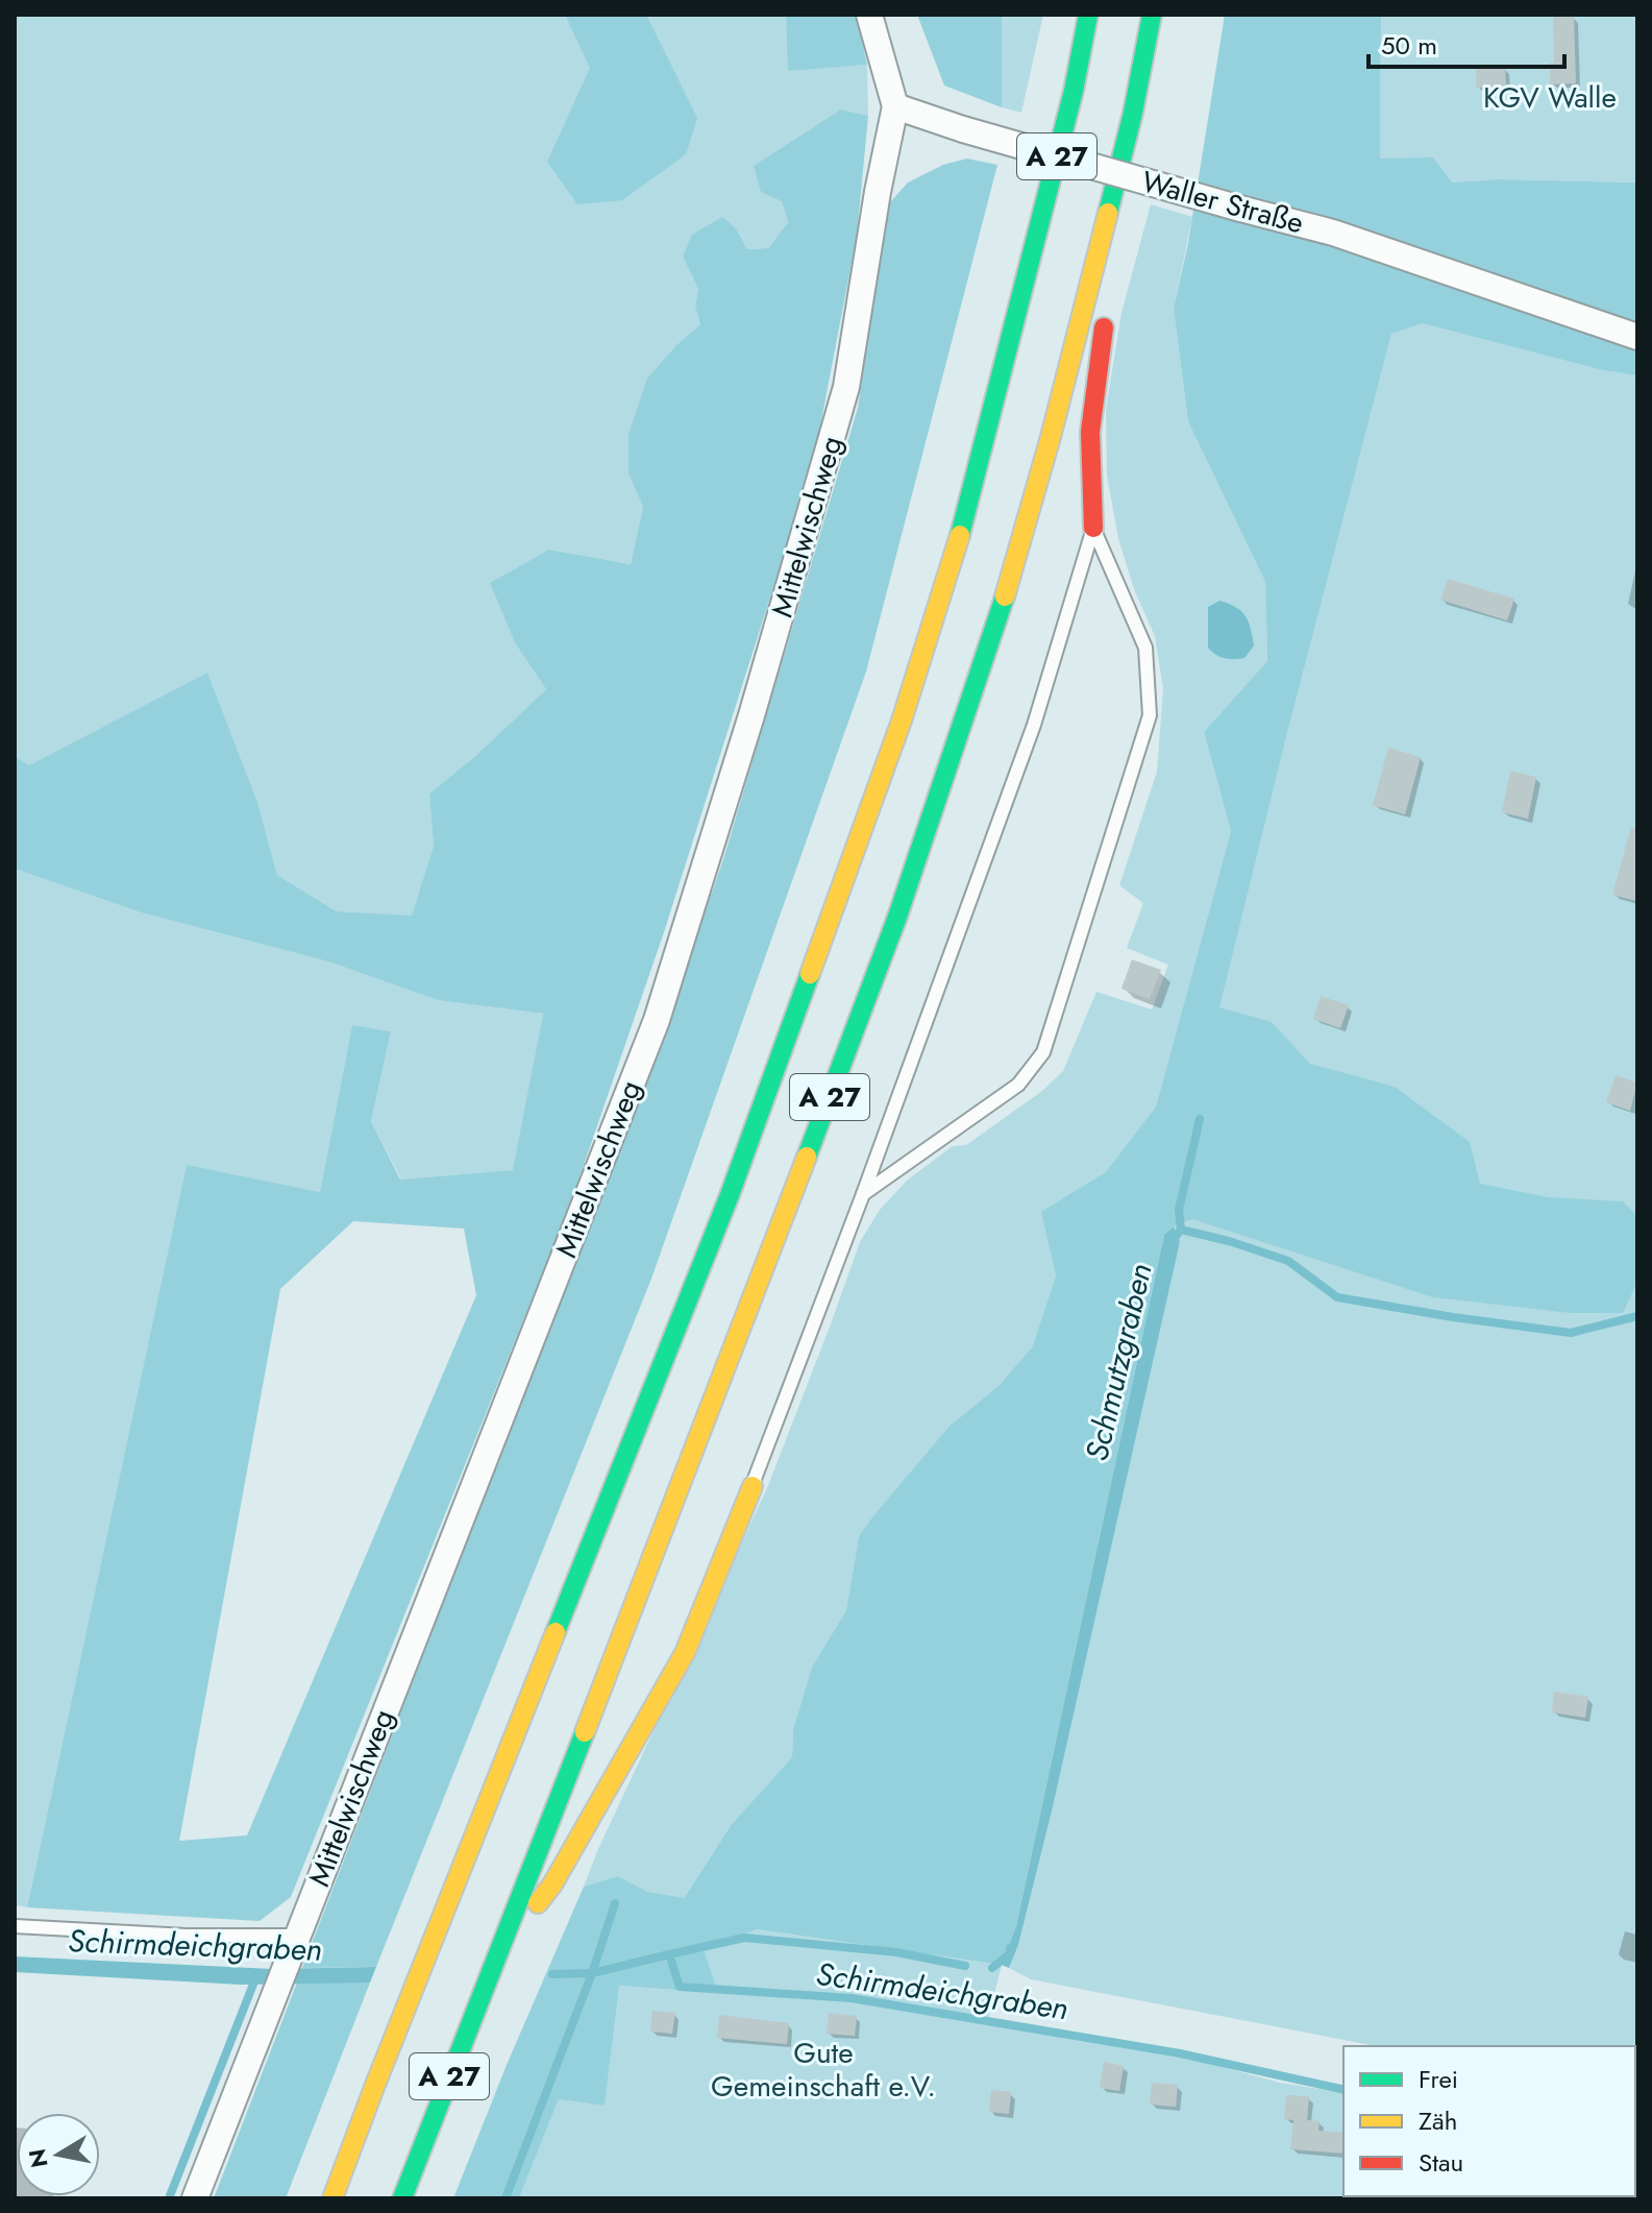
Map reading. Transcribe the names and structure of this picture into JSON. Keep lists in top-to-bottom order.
{
  "streets": {
    "highway": ["A 27"],
    "street": ["Waller Straße", "Mittelwischweg"]
  },
  "crossings": [
    ["Waller Straße", "Mittelwischweg"]
  ],
  "water": ["Schmutzgraben", "Schirmdeichgraben"],
  "parks": ["KGV Walle", "Gute Gemeinschaft e.V."],
  "legend": ["Frei", "Zäh", "Stau"],
  "scale_bar": "50 m",
  "north": "left"
}
